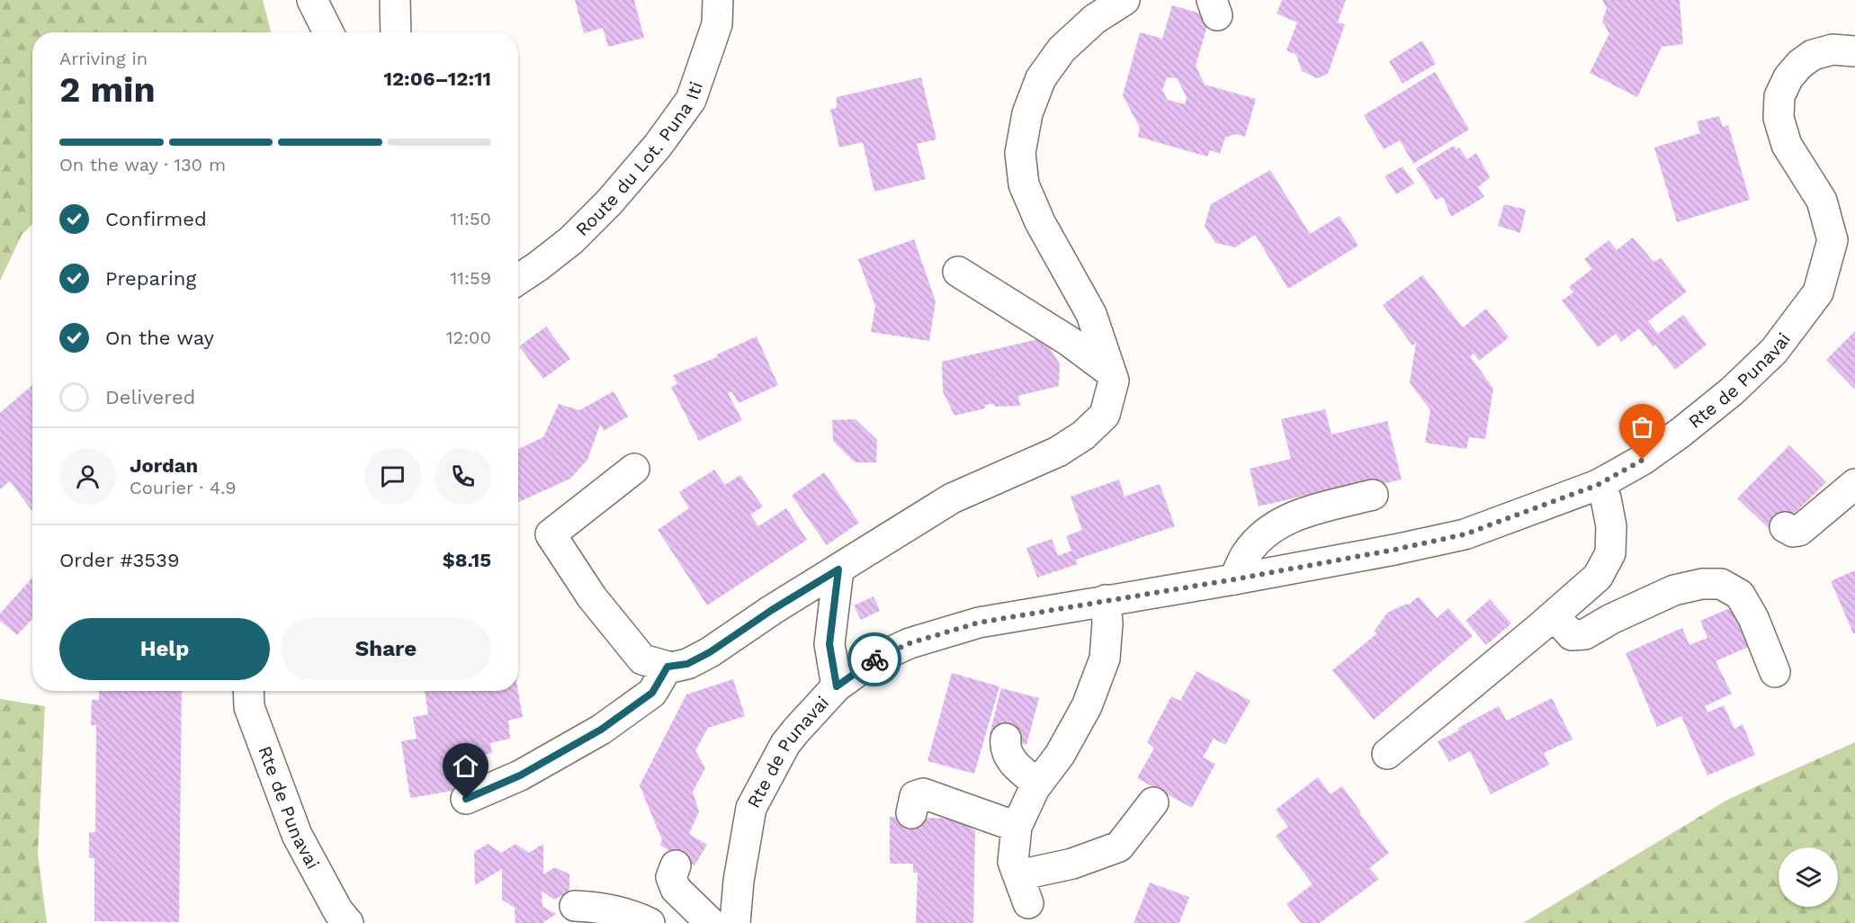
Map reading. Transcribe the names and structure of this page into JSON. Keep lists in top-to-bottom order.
{
  "streets": {
    "street": ["Route du Lot. Puna Iti", "Rte de Punavai"]
  },
  "page": {
    "heading": ["2 min", "Arriving in", "12:06–12:11"],
    "panel": [
      "Jordan",
      "Courier · 4.9",
      "Order #3539",
      "$8.15"
    ],
    "bar": "On the way · 130 m",
    "list": [
      ["Confirmed", "11:50"],
      ["Preparing", "11:59"],
      ["On the way", "12:00"],
      "Delivered"
    ],
    "buttons": ["Help", "Share"]
  }
}
